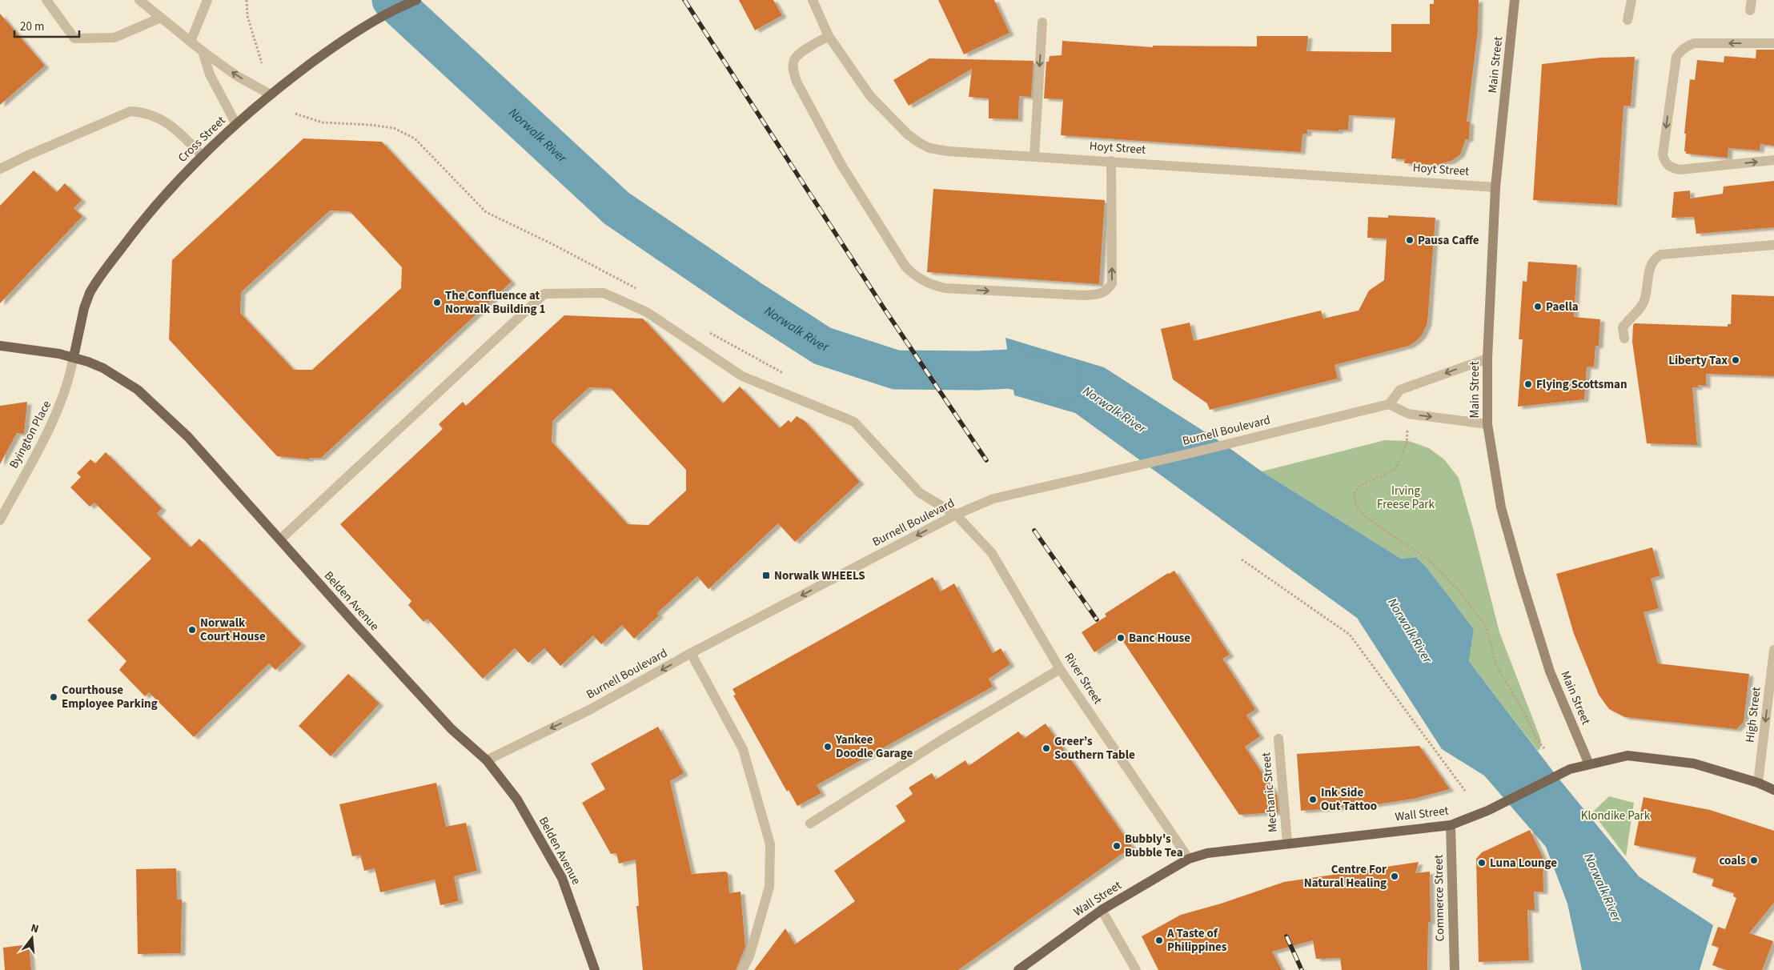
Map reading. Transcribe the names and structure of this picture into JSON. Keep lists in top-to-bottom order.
{
  "streets": {
    "main road": [
      "Main Street",
      "Cross Street",
      "Belden Avenue",
      "Wall Street",
      "Commerce Street"
    ],
    "street": [
      "Hoyt Street",
      "Burnell Boulevard",
      "Byington Place",
      "River Street",
      "High Street",
      "Mechanic Street"
    ]
  },
  "crossings": [
    ["Main Street", "Hoyt Street"],
    ["Main Street", "Wall Street"],
    ["Cross Street", "Byington Place"],
    ["Cross Street", "Belden Avenue"],
    ["Burnell Boulevard", "Belden Avenue"],
    ["Burnell Boulevard", "River Street"],
    ["Byington Place", "Belden Avenue"],
    ["Belden Avenue", "River Street"],
    ["River Street", "Wall Street"],
    ["High Street", "Wall Street"],
    ["Mechanic Street", "Wall Street"],
    ["Wall Street", "Commerce Street"]
  ],
  "one_way": ["Burnell Boulevard", "High Street"],
  "water": ["Norwalk River"],
  "parks": ["Irving Freese Park", "Klondike Park"],
  "places": {
    "other": [
      "Pausa Caffe",
      "The Confluence at Norwalk Building 1",
      "Paella",
      "Liberty Tax",
      "Flying Scottsman",
      "Norwalk Court House",
      "Banc House",
      "Courthouse Employee Parking",
      "Yankee Doodle Garage",
      "Greer’s Southern Table",
      "Ink Side Out Tattoo",
      "Bubbly's Bubble Tea",
      "coals",
      "Luna Lounge",
      "Centre For Natural Healing",
      "A Taste of Philippines"
    ],
    "transit": ["Norwalk WHEELS"]
  },
  "scale_bar": "20 m",
  "north": "top"
}
